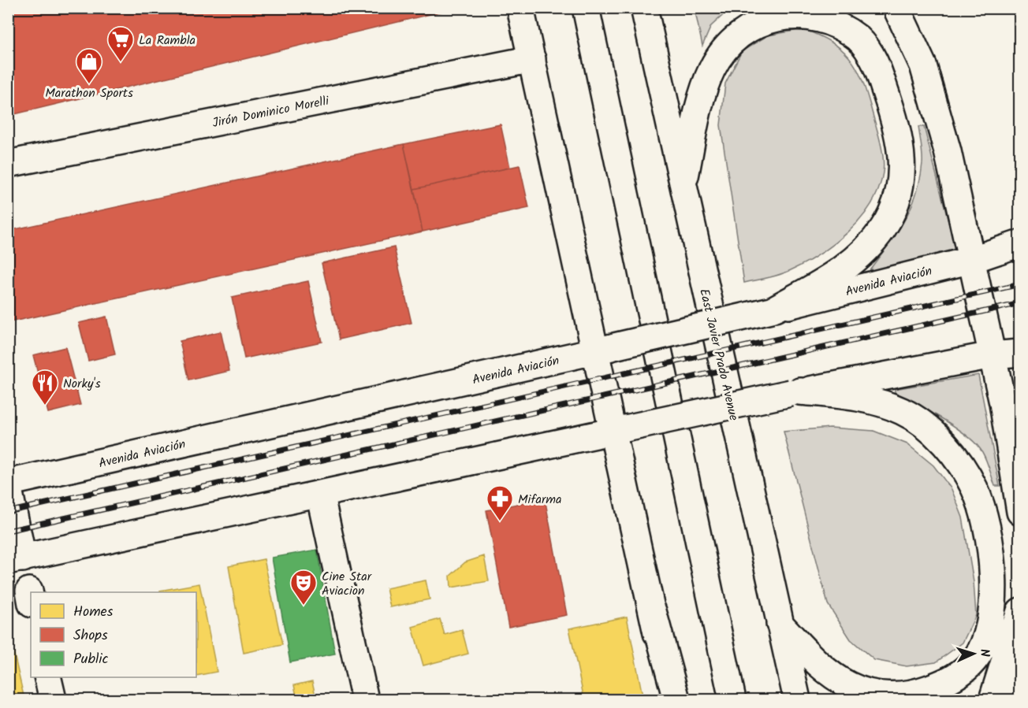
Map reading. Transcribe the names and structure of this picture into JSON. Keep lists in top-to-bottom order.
{
  "streets": {
    "main road": ["Jirón Dominico Morelli", "Avenida Aviación", "East Javier Prado Avenue"]
  },
  "places": {
    "supermarket": ["La Rambla"],
    "shop": ["Marathon Sports"],
    "restaurant": ["Norky's"],
    "pharmacy": ["Mifarma"],
    "theatre": ["Cine Star Aviacion"]
  },
  "legend": ["Homes", "Shops", "Public"],
  "north": "right"
}
